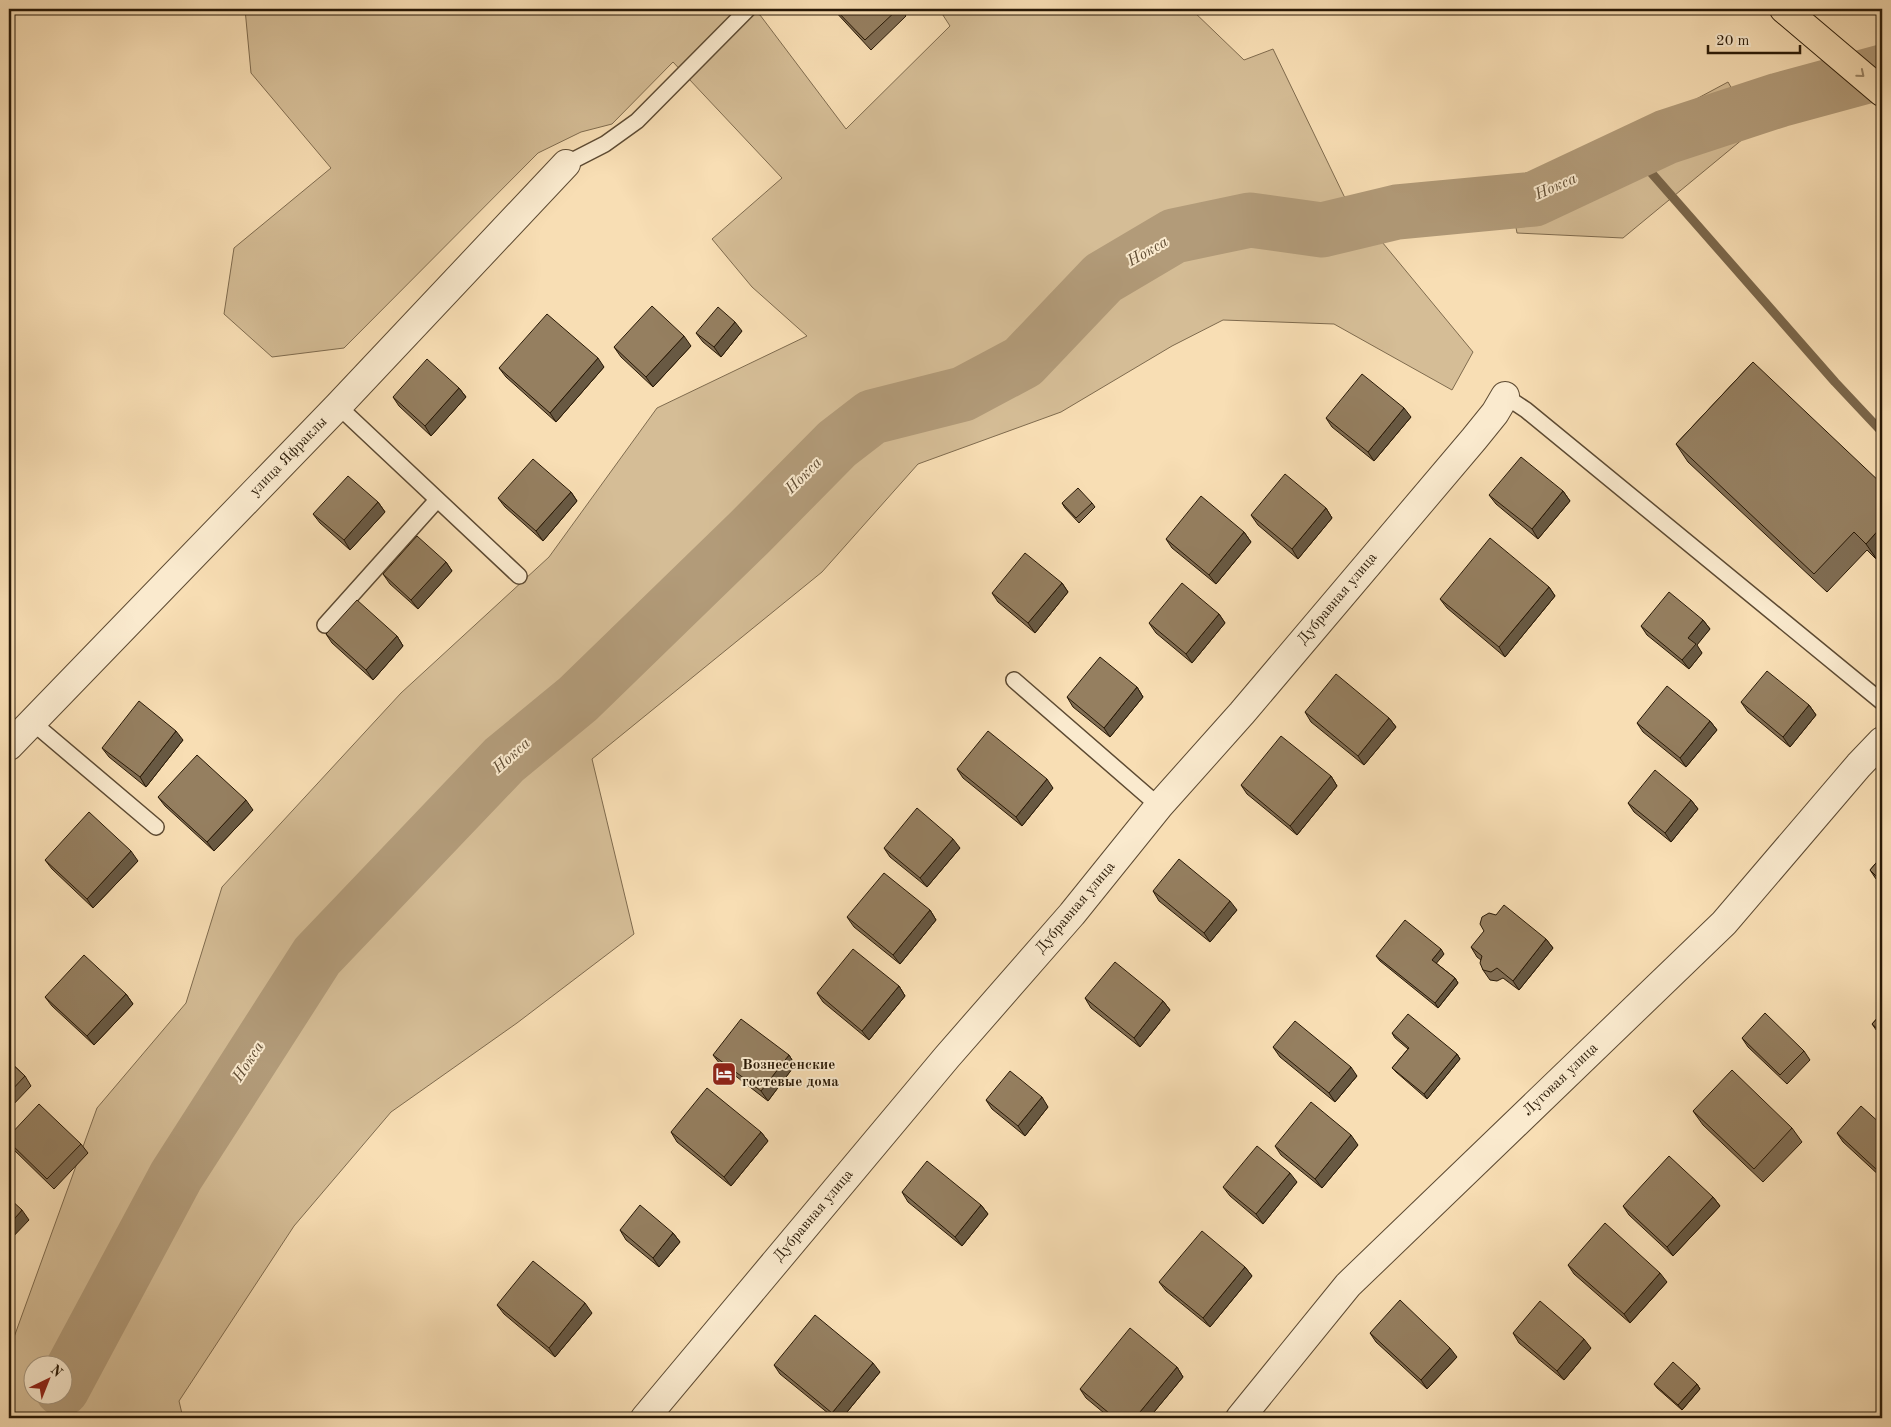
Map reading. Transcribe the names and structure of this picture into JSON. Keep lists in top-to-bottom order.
{
  "streets": {
    "street": ["улица Яфраклы", "Дубравная улица", "Луговая улица"]
  },
  "water": ["Нокса"],
  "places": {
    "hotel": ["Вознесенские гостевые дома"]
  },
  "scale_bar": "20 m",
  "north": "top right"
}
